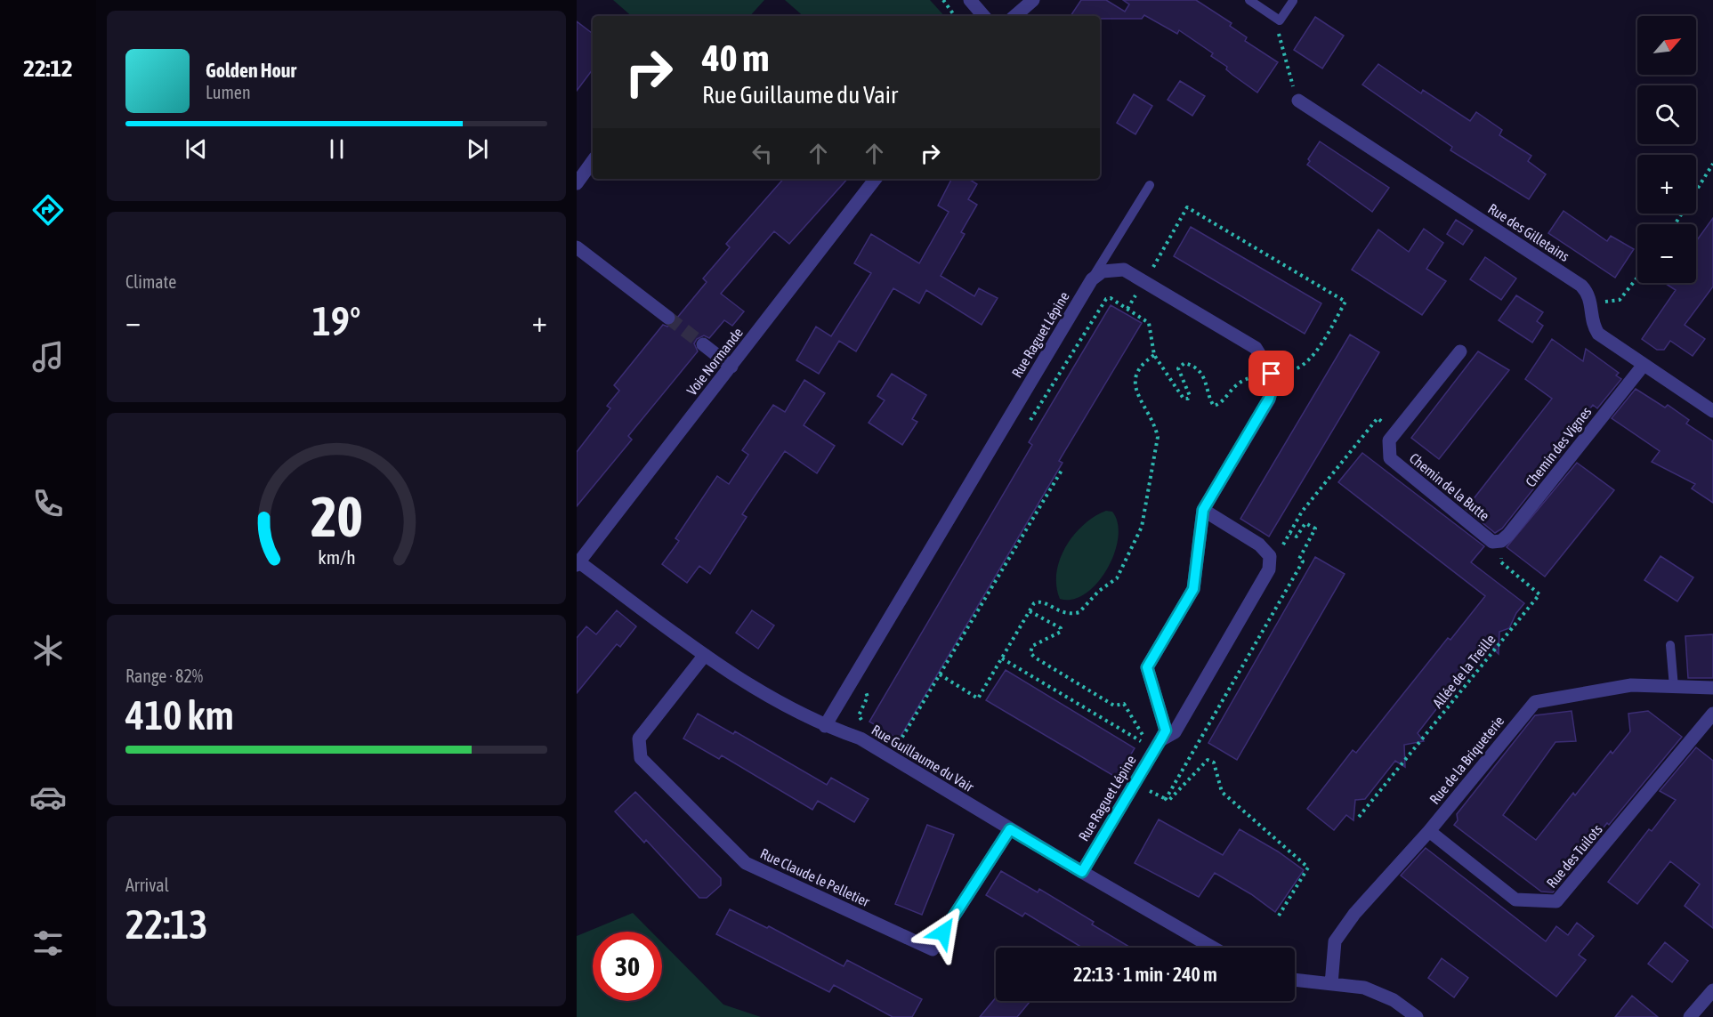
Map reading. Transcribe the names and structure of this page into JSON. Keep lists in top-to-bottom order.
{
  "streets": {
    "street": [
      "Rue des Gilletains",
      "Rue Raguet Lépine",
      "Voie Normande",
      "Chemin des Vignes",
      "Chemin de la Butte",
      "Rue Guillaume du Vair",
      "Rue de la Briqueterie",
      "Rue des Tuilots",
      "Rue Claude le Pelletier"
    ],
    "path": ["Allée de la Treille"]
  },
  "crossings": [
    ["Rue Raguet Lépine", "Rue Guillaume du Vair"],
    ["Voie Normande", "Rue Guillaume du Vair"],
    ["Chemin des Vignes", "Chemin de la Butte"],
    ["Chemin des Vignes", "Allée de la Treille"],
    ["Chemin de la Butte", "Allée de la Treille"],
    ["Rue Guillaume du Vair", "Rue Claude le Pelletier"],
    ["Rue de la Briqueterie", "Rue des Tuilots"]
  ],
  "north": "top right",
  "page": {
    "tabs": "22:12",
    "map_buttons": ["+", "−"],
    "turn": ["40 m", "Rue Guillaume du Vair"],
    "song": ["Golden Hour", "Lumen"],
    "tile": [
      "Climate",
      ["Range · 82%", "410 km"],
      ["Arrival", "22:13"]
    ],
    "heat": ["−", "19°", "+"],
    "limit": "30",
    "trip": "22:13 · 1 min · 240 m",
    "gauge": ["20", "km/h"]
  }
}
